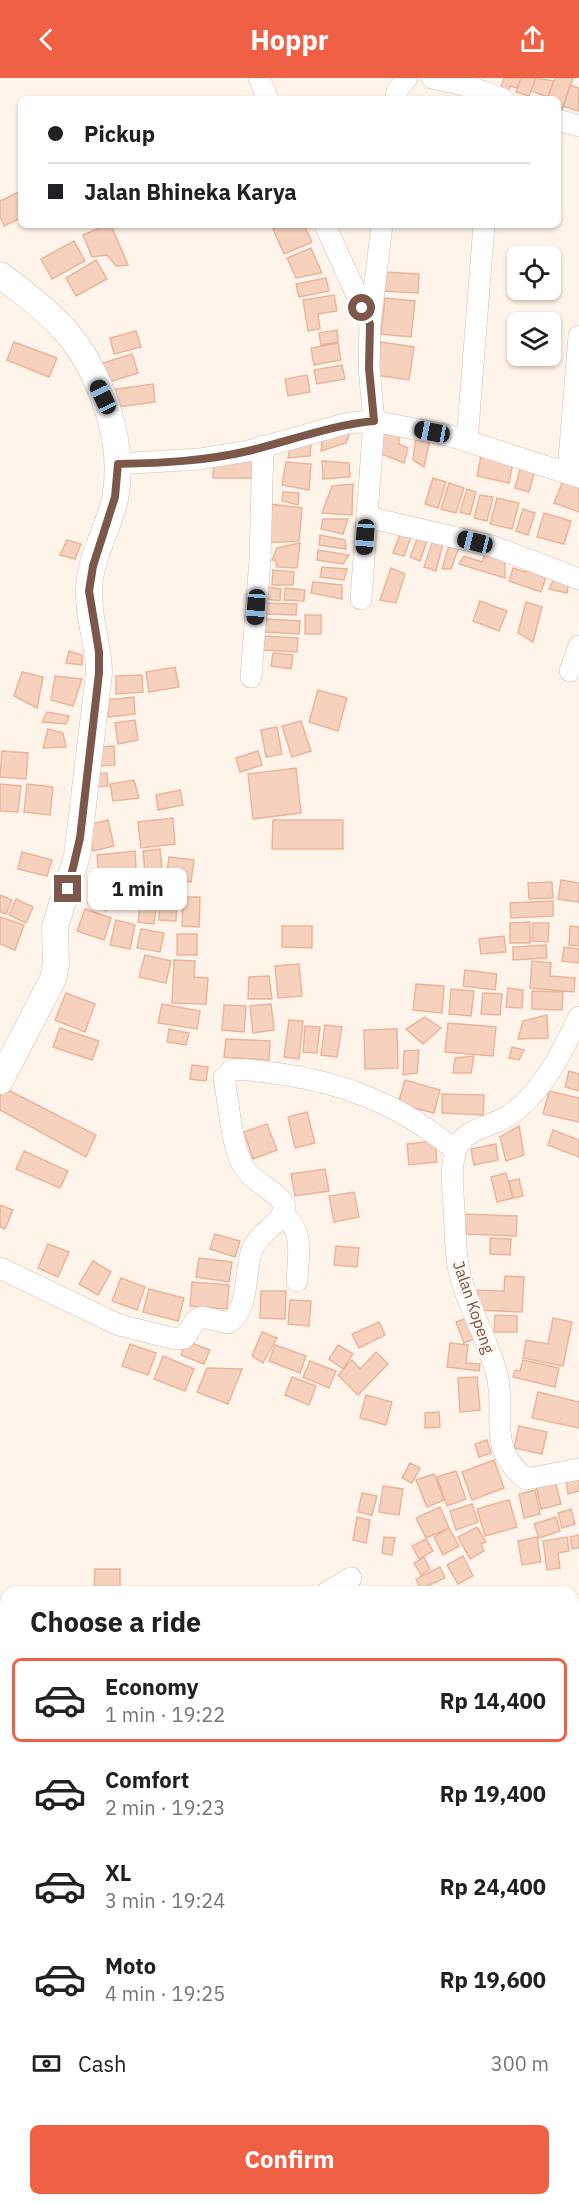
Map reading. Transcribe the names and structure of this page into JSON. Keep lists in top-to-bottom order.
{
  "streets": {
    "street": ["Jalan Kopeng"]
  },
  "page": {
    "header": "Hoppr",
    "banner": ["Pickup", "Jalan Bhineka Karya"],
    "bubble": "1 min",
    "heading": "Choose a ride",
    "list": [
      {
        "name": "Economy",
        "note": "1 min · 19:22",
        "value": "Rp 14,400"
      },
      {
        "name": "Comfort",
        "note": "2 min · 19:23",
        "value": "Rp 19,400"
      },
      {
        "name": "XL",
        "note": "3 min · 19:24",
        "value": "Rp 24,400"
      },
      {
        "name": "Moto",
        "note": "4 min · 19:25",
        "value": "Rp 19,600"
      }
    ],
    "pay": ["Cash", "300 m"],
    "buttons": "Confirm"
  }
}
